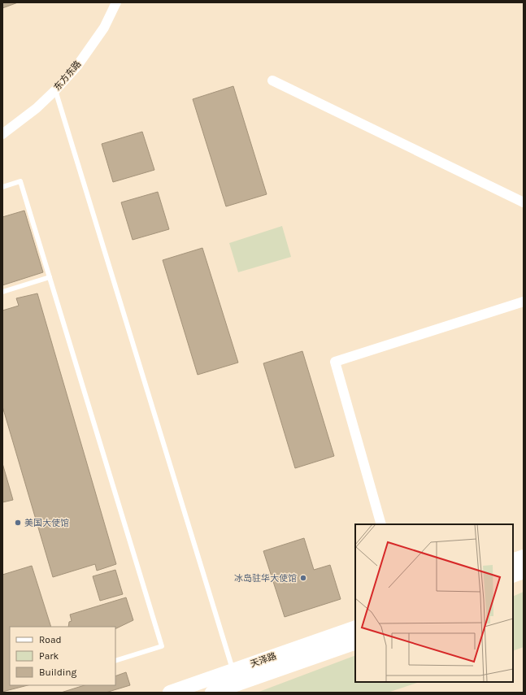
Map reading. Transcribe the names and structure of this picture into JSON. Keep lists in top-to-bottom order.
{
  "streets": {
    "street": ["东方东路", "天泽路"]
  },
  "places": ["美国大使馆", "冰岛驻华大使馆"],
  "legend": ["Road", "Park", "Building"]
}
